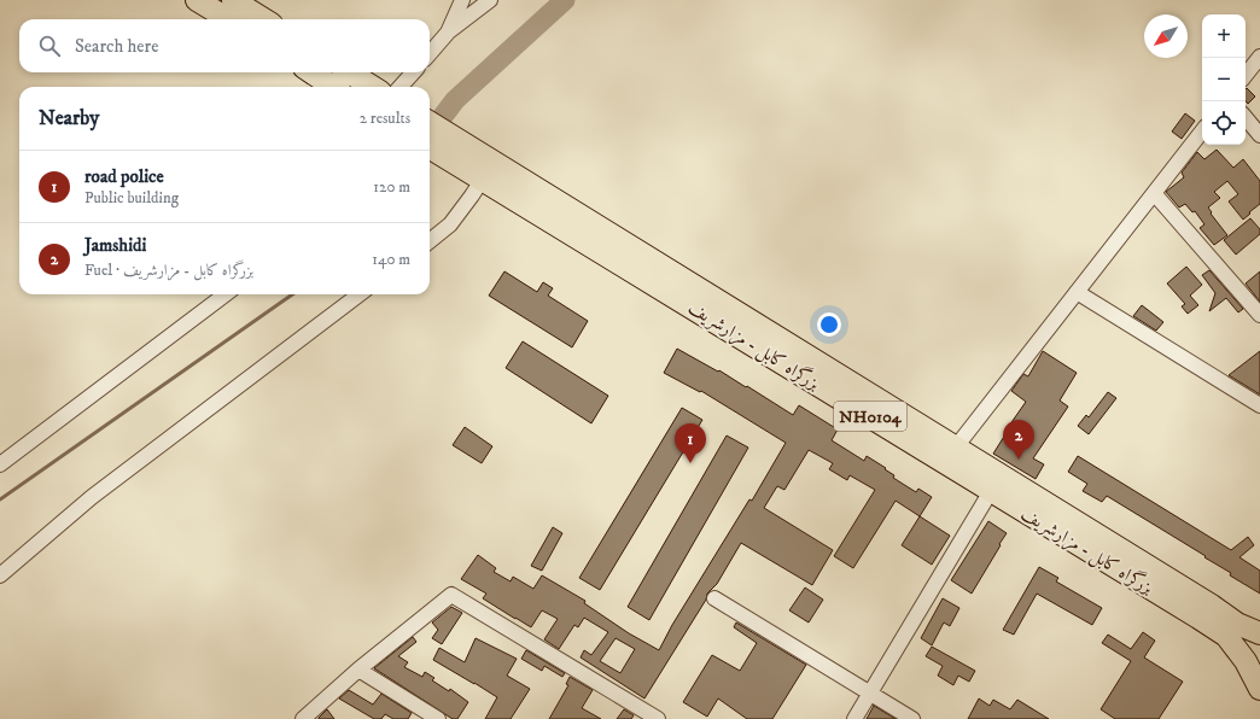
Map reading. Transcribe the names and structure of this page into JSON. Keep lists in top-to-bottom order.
{
  "streets": {
    "highway": ["بزرگراه کابل - مزارشریف", "NH0104"]
  },
  "north": "bottom left",
  "page": {
    "map_buttons": ["+", "−"],
    "search": "Search here",
    "heading": ["Nearby", "2 results"],
    "list": [
      {
        "mark": "1",
        "name": "road police",
        "note": "Public building",
        "value": "120 m"
      },
      {
        "mark": "2",
        "name": "Jamshidi",
        "note": "Fuel · بزرگراه کابل - مزارشریف",
        "value": "140 m"
      }
    ],
    "pins": ["2", "1"]
  }
}
